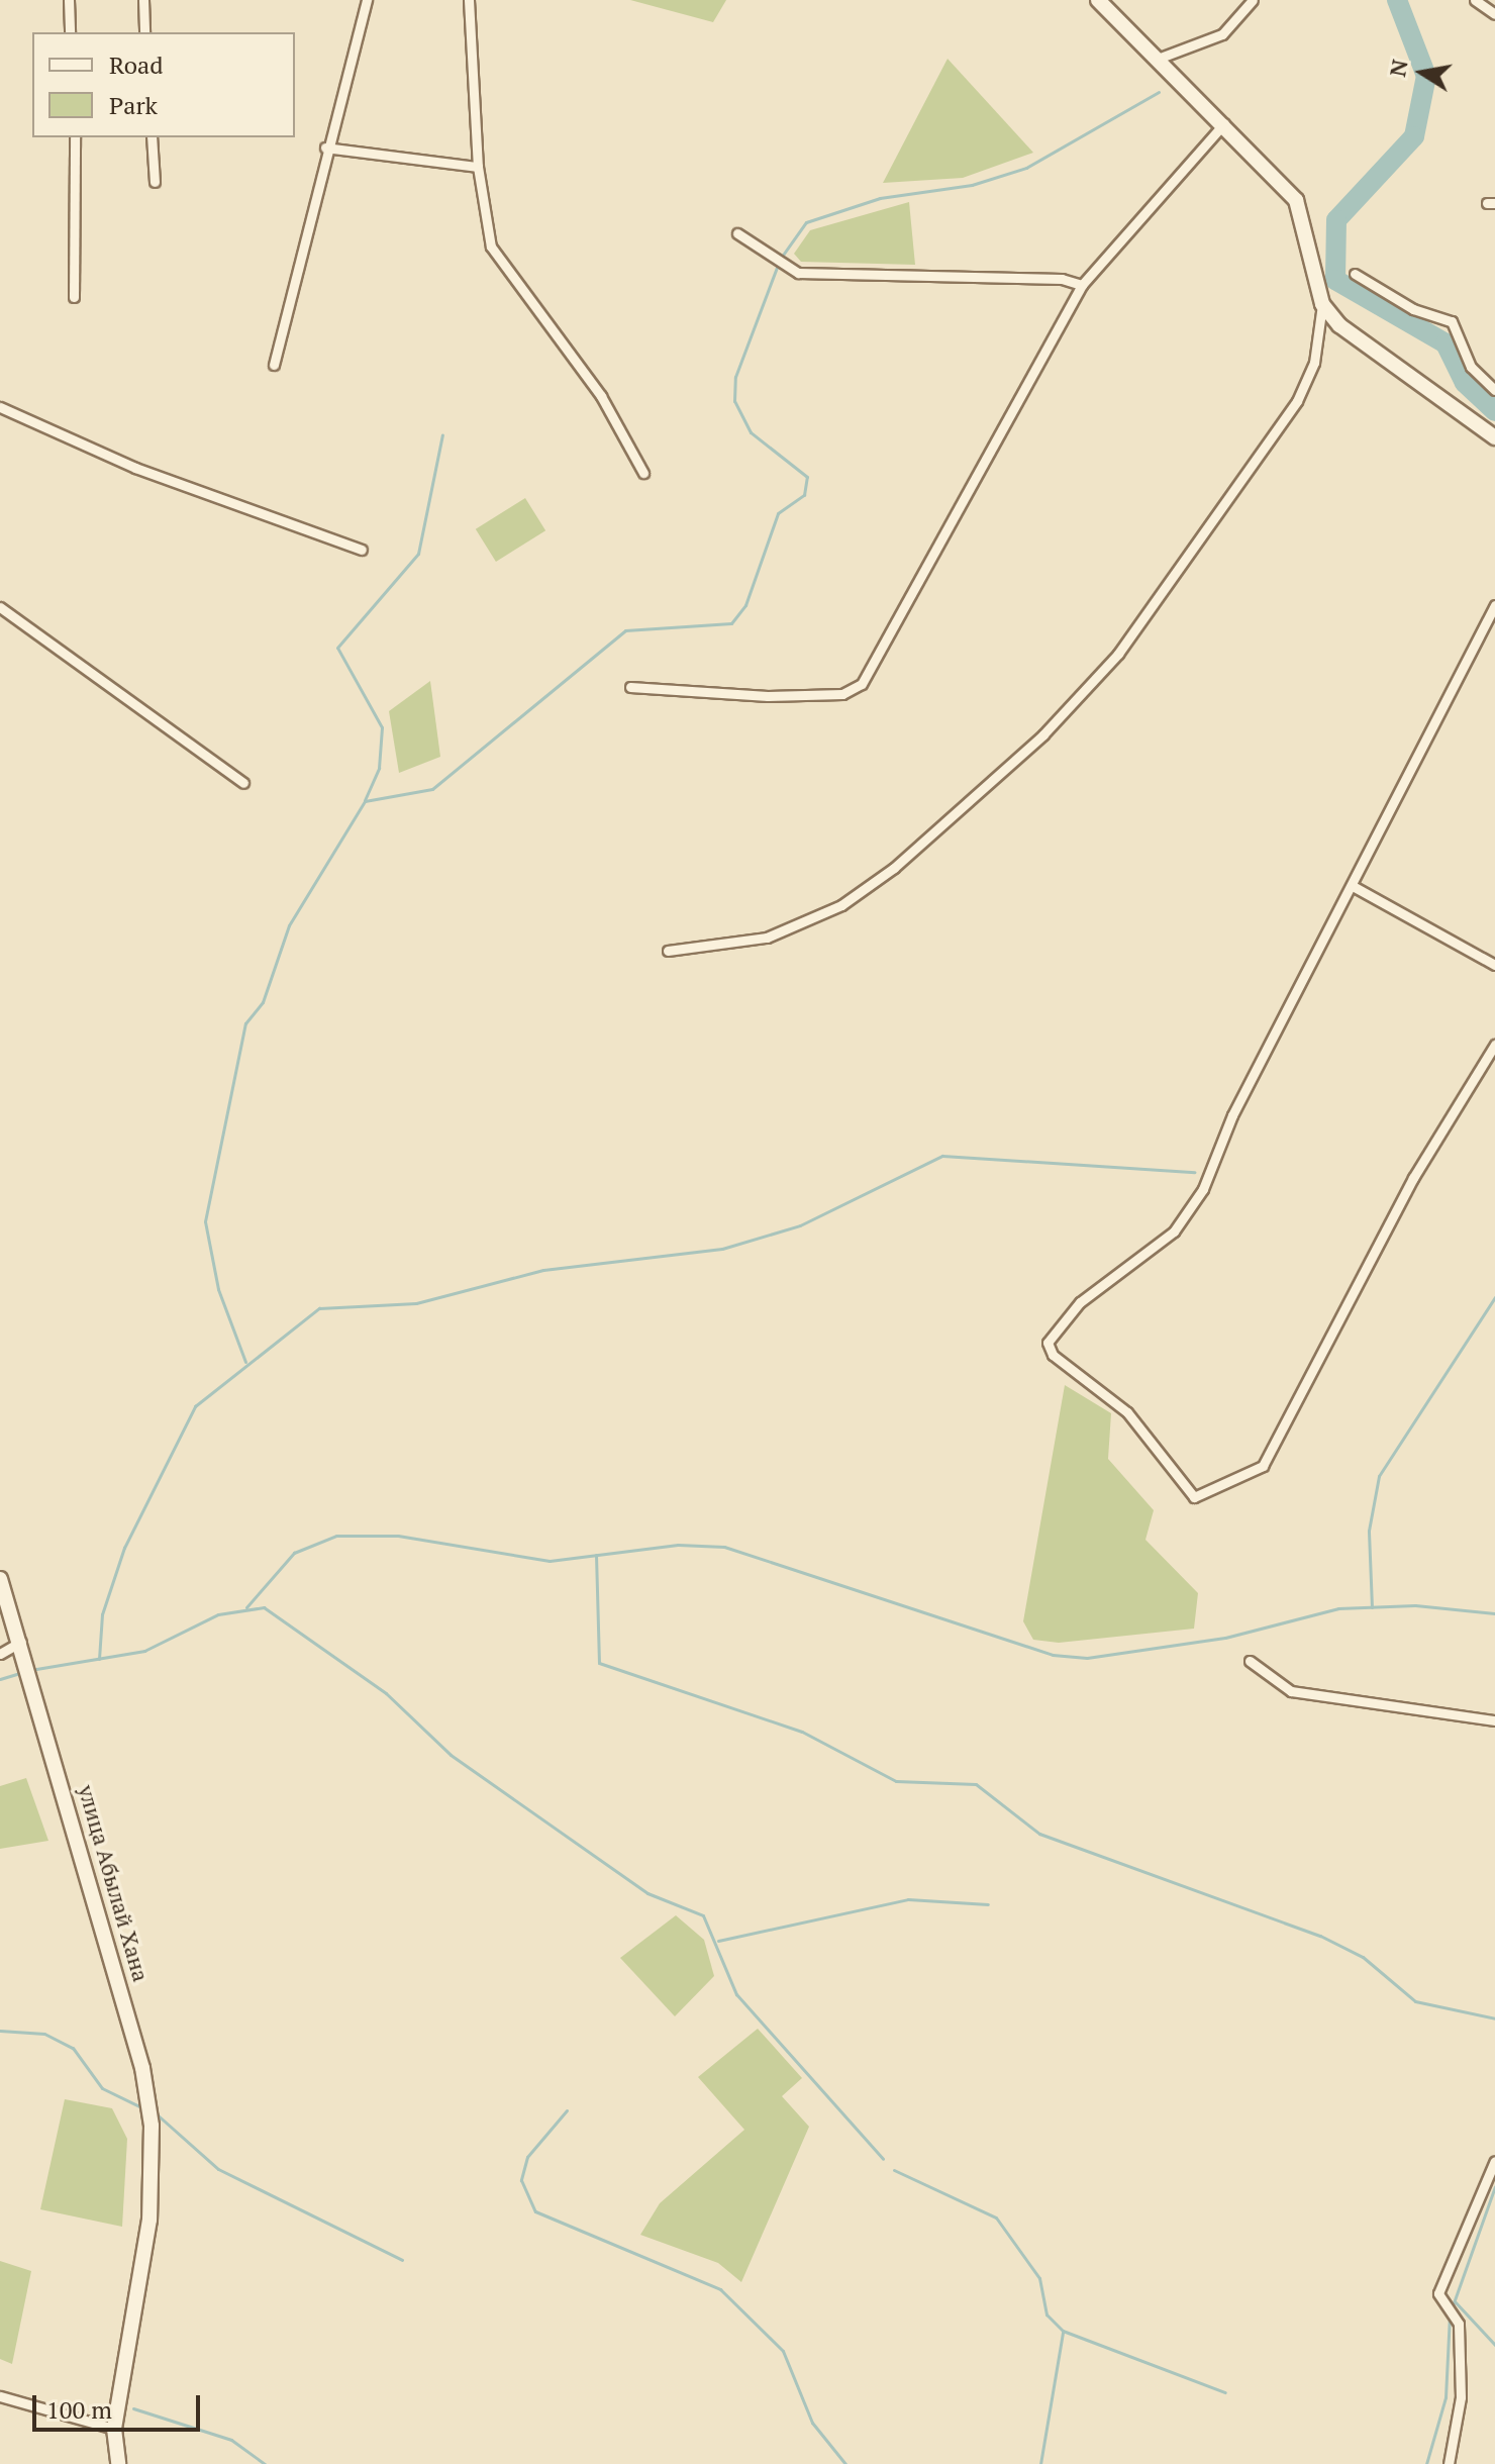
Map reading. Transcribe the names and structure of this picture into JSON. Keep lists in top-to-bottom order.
{
  "streets": {
    "main road": ["улица Абылай Хана"]
  },
  "legend": ["Road", "Park"],
  "scale_bar": "100 m",
  "north": "left"
}
